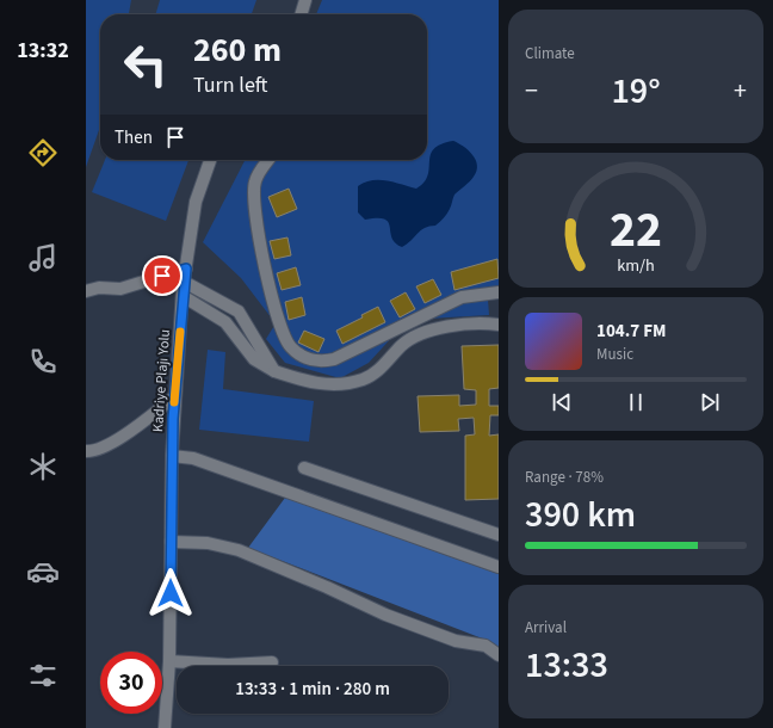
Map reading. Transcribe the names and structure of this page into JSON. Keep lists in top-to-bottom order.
{
  "streets": {
    "street": ["Kadriye Plajı Yolu"]
  },
  "page": {
    "tabs": "13:32",
    "tile": [
      "Climate",
      ["Range · 78%", "390 km"],
      ["Arrival", "13:33"]
    ],
    "turn": ["260 m", "Turn left"],
    "heat": ["−", "19°", "+"],
    "then": "Then",
    "song": ["104.7 FM", "Music"],
    "limit": "30",
    "trip": "13:33 · 1 min · 280 m",
    "gauge": ["22", "km/h"]
  }
}
